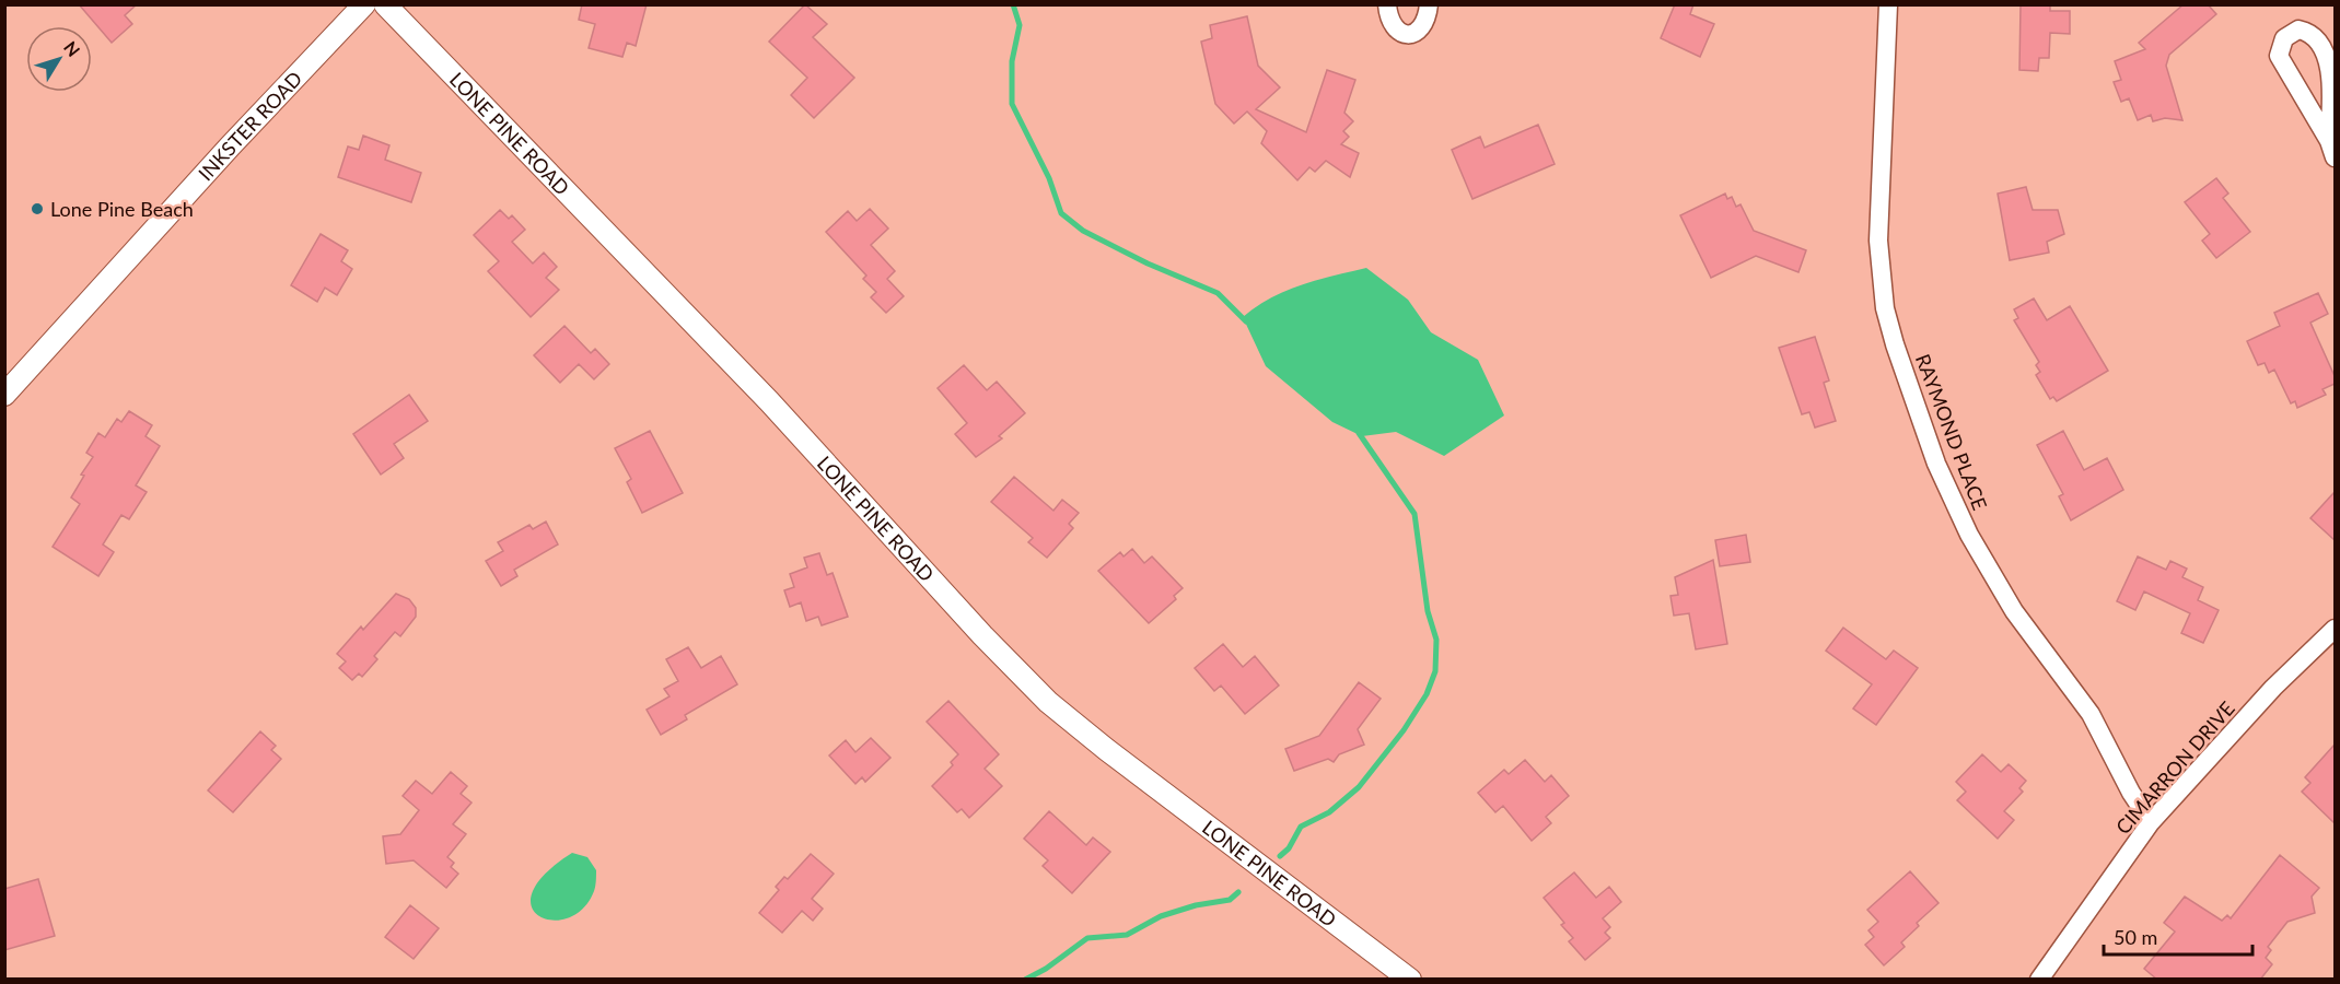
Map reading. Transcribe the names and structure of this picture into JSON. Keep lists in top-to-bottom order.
{
  "streets": {
    "street": [
      "INKSTER ROAD",
      "LONE PINE ROAD",
      "RAYMOND PLACE",
      "CIMARRON DRIVE"
    ]
  },
  "crossings": [
    ["RAYMOND PLACE", "CIMARRON DRIVE"]
  ],
  "places": ["Lone Pine Beach"],
  "scale_bar": "50 m",
  "north": "top right"
}
